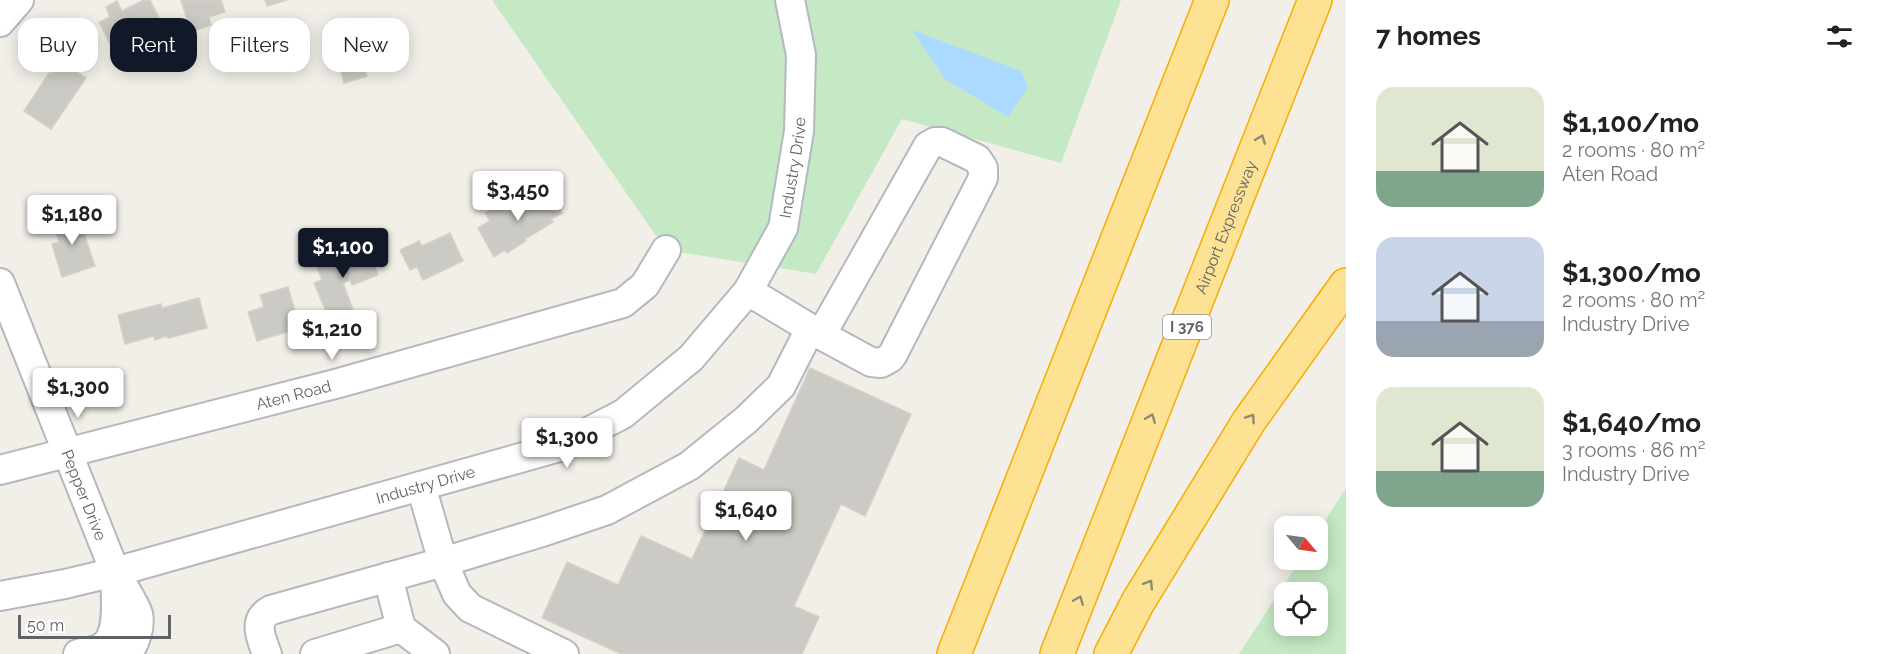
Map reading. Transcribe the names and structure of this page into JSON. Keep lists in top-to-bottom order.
{
  "streets": {
    "highway": ["Airport Expressway", "I 376"],
    "street": ["Industry Drive", "Aten Road", "Pepper Drive"]
  },
  "crossings": [
    ["Industry Drive", "Pepper Drive"],
    ["Aten Road", "Pepper Drive"]
  ],
  "scale_bar": "50 m",
  "north": "bottom right",
  "page": {
    "heading": "7 homes",
    "chip": [
      "Buy",
      "Rent",
      "Filters",
      "New"
    ],
    "list": [
      {
        "name": "$1,100/mo",
        "note": "2 rooms · 80 m² · Aten Road"
      },
      {
        "name": "$1,300/mo",
        "note": "2 rooms · 80 m² · Industry Drive"
      },
      {
        "name": "$1,640/mo",
        "note": "3 rooms · 86 m² · Industry Drive"
      }
    ],
    "price": [
      "$3,450",
      "$1,180",
      "$1,100",
      "$1,210",
      "$1,300",
      "$1,300",
      "$1,640"
    ],
    "scale": "50 m"
  }
}
